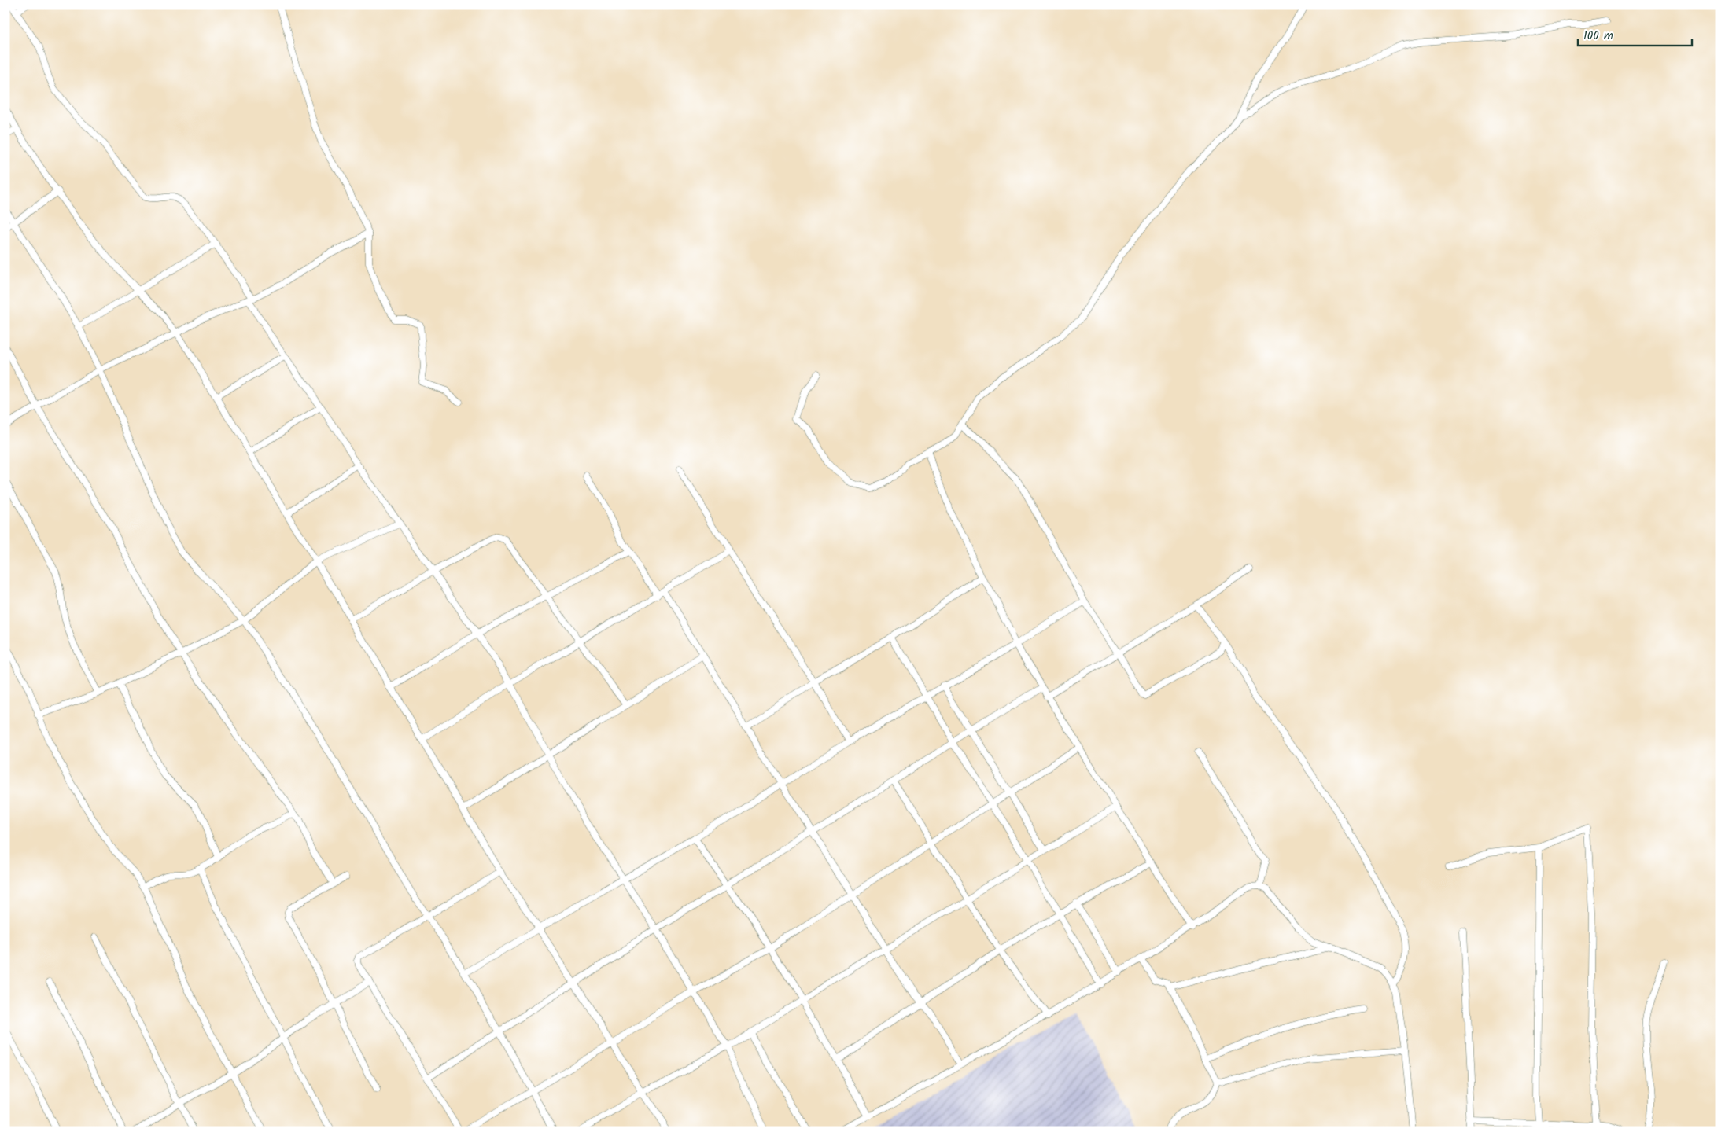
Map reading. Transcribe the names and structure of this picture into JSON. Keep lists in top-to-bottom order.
{
  "scale_bar": "100 m"
}
